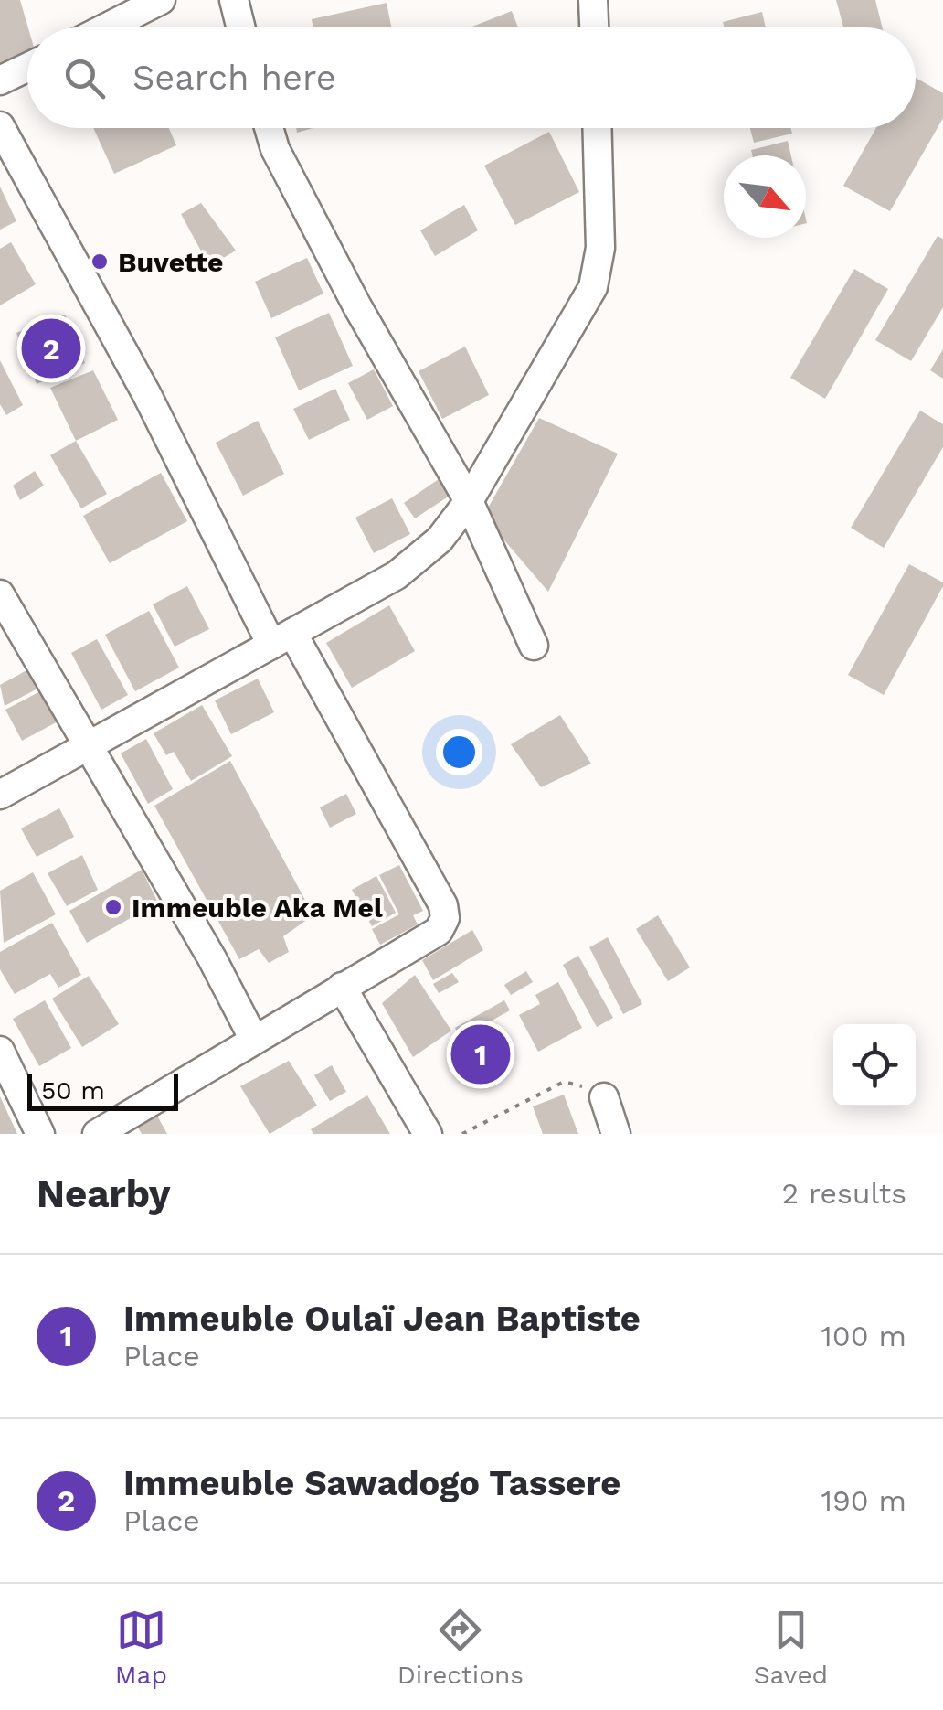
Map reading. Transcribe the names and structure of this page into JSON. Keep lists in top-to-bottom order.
{
  "places": ["Buvette", "Immeuble Aka Mel"],
  "scale_bar": "50 m",
  "north": "bottom right",
  "page": {
    "search": "Search here",
    "pins": ["2", "1"],
    "scale": "50 m",
    "heading": ["Nearby", "2 results"],
    "list": [
      {
        "mark": "1",
        "name": "Immeuble Oulaï Jean Baptiste",
        "note": "Place",
        "value": "100 m"
      },
      {
        "mark": "2",
        "name": "Immeuble Sawadogo Tassere",
        "note": "Place",
        "value": "190 m"
      }
    ],
    "nav": ["Map", "Directions", "Saved"]
  }
}
